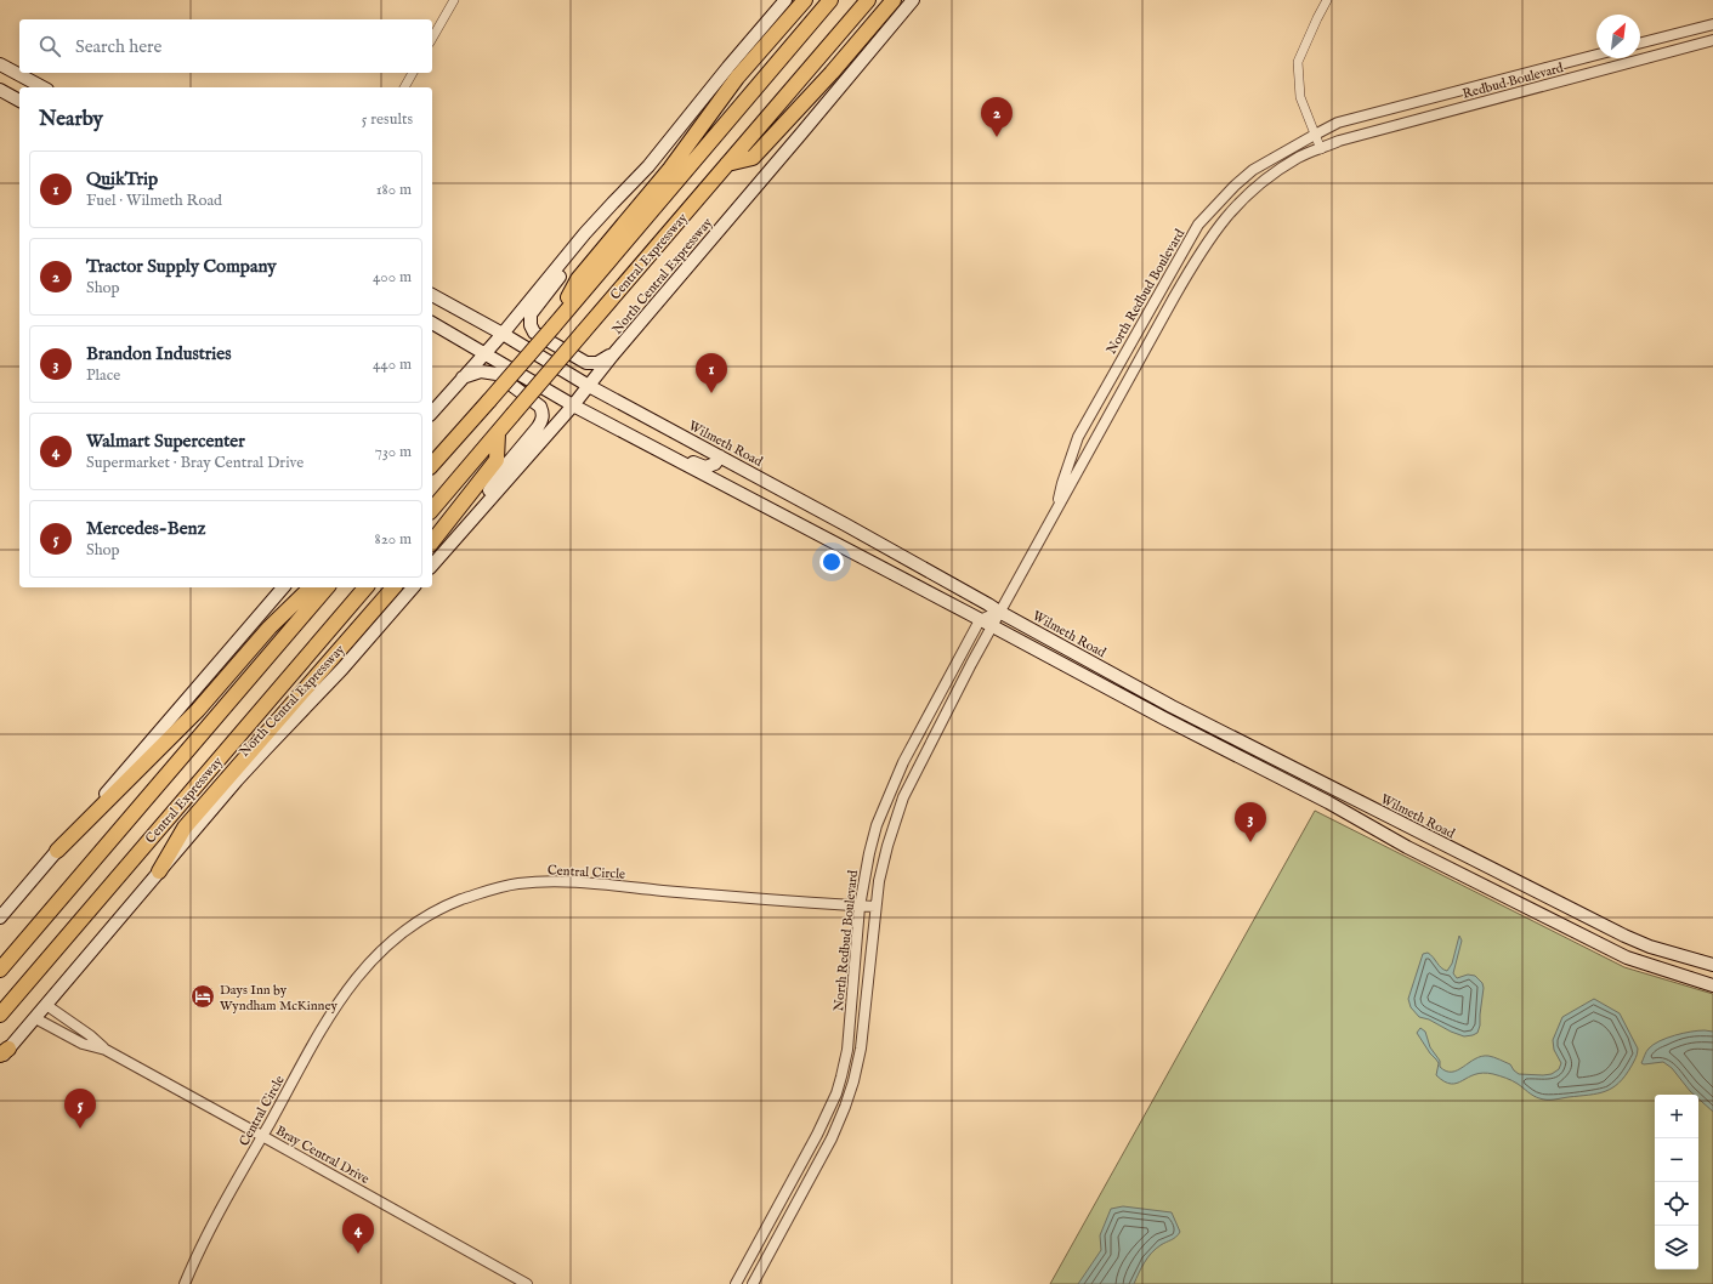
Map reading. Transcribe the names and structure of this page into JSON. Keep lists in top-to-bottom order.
{
  "streets": {
    "highway": ["Central Expressway"],
    "main road": ["North Central Expressway", "Wilmeth Road"],
    "street": [
      "Redbud Boulevard",
      "North Redbud Boulevard",
      "Central Circle",
      "Bray Central Drive"
    ]
  },
  "crossings": [
    ["Redbud Boulevard", "North Redbud Boulevard"],
    ["North Central Expressway", "Wilmeth Road"],
    ["North Central Expressway", "Bray Central Drive"],
    ["North Redbud Boulevard", "Wilmeth Road"],
    ["North Redbud Boulevard", "Central Circle"],
    ["Central Circle", "Bray Central Drive"]
  ],
  "places": {
    "hotel": ["Days Inn by Wyndham McKinney"]
  },
  "north": "top right",
  "page": {
    "search": "Search here",
    "heading": ["Nearby", "5 results"],
    "pins": [
      "2",
      "1",
      "3",
      "5",
      "4"
    ],
    "list": [
      {
        "mark": "1",
        "name": "QuikTrip",
        "note": "Fuel · Wilmeth Road",
        "value": "180 m"
      },
      {
        "mark": "2",
        "name": "Tractor Supply Company",
        "note": "Shop",
        "value": "400 m"
      },
      {
        "mark": "3",
        "name": "Brandon Industries",
        "note": "Place",
        "value": "440 m"
      },
      {
        "mark": "4",
        "name": "Walmart Supercenter",
        "note": "Supermarket · Bray Central Drive",
        "value": "730 m"
      },
      {
        "mark": "5",
        "name": "Mercedes-Benz",
        "note": "Shop",
        "value": "820 m"
      }
    ],
    "map_buttons": ["+", "−"]
  }
}
